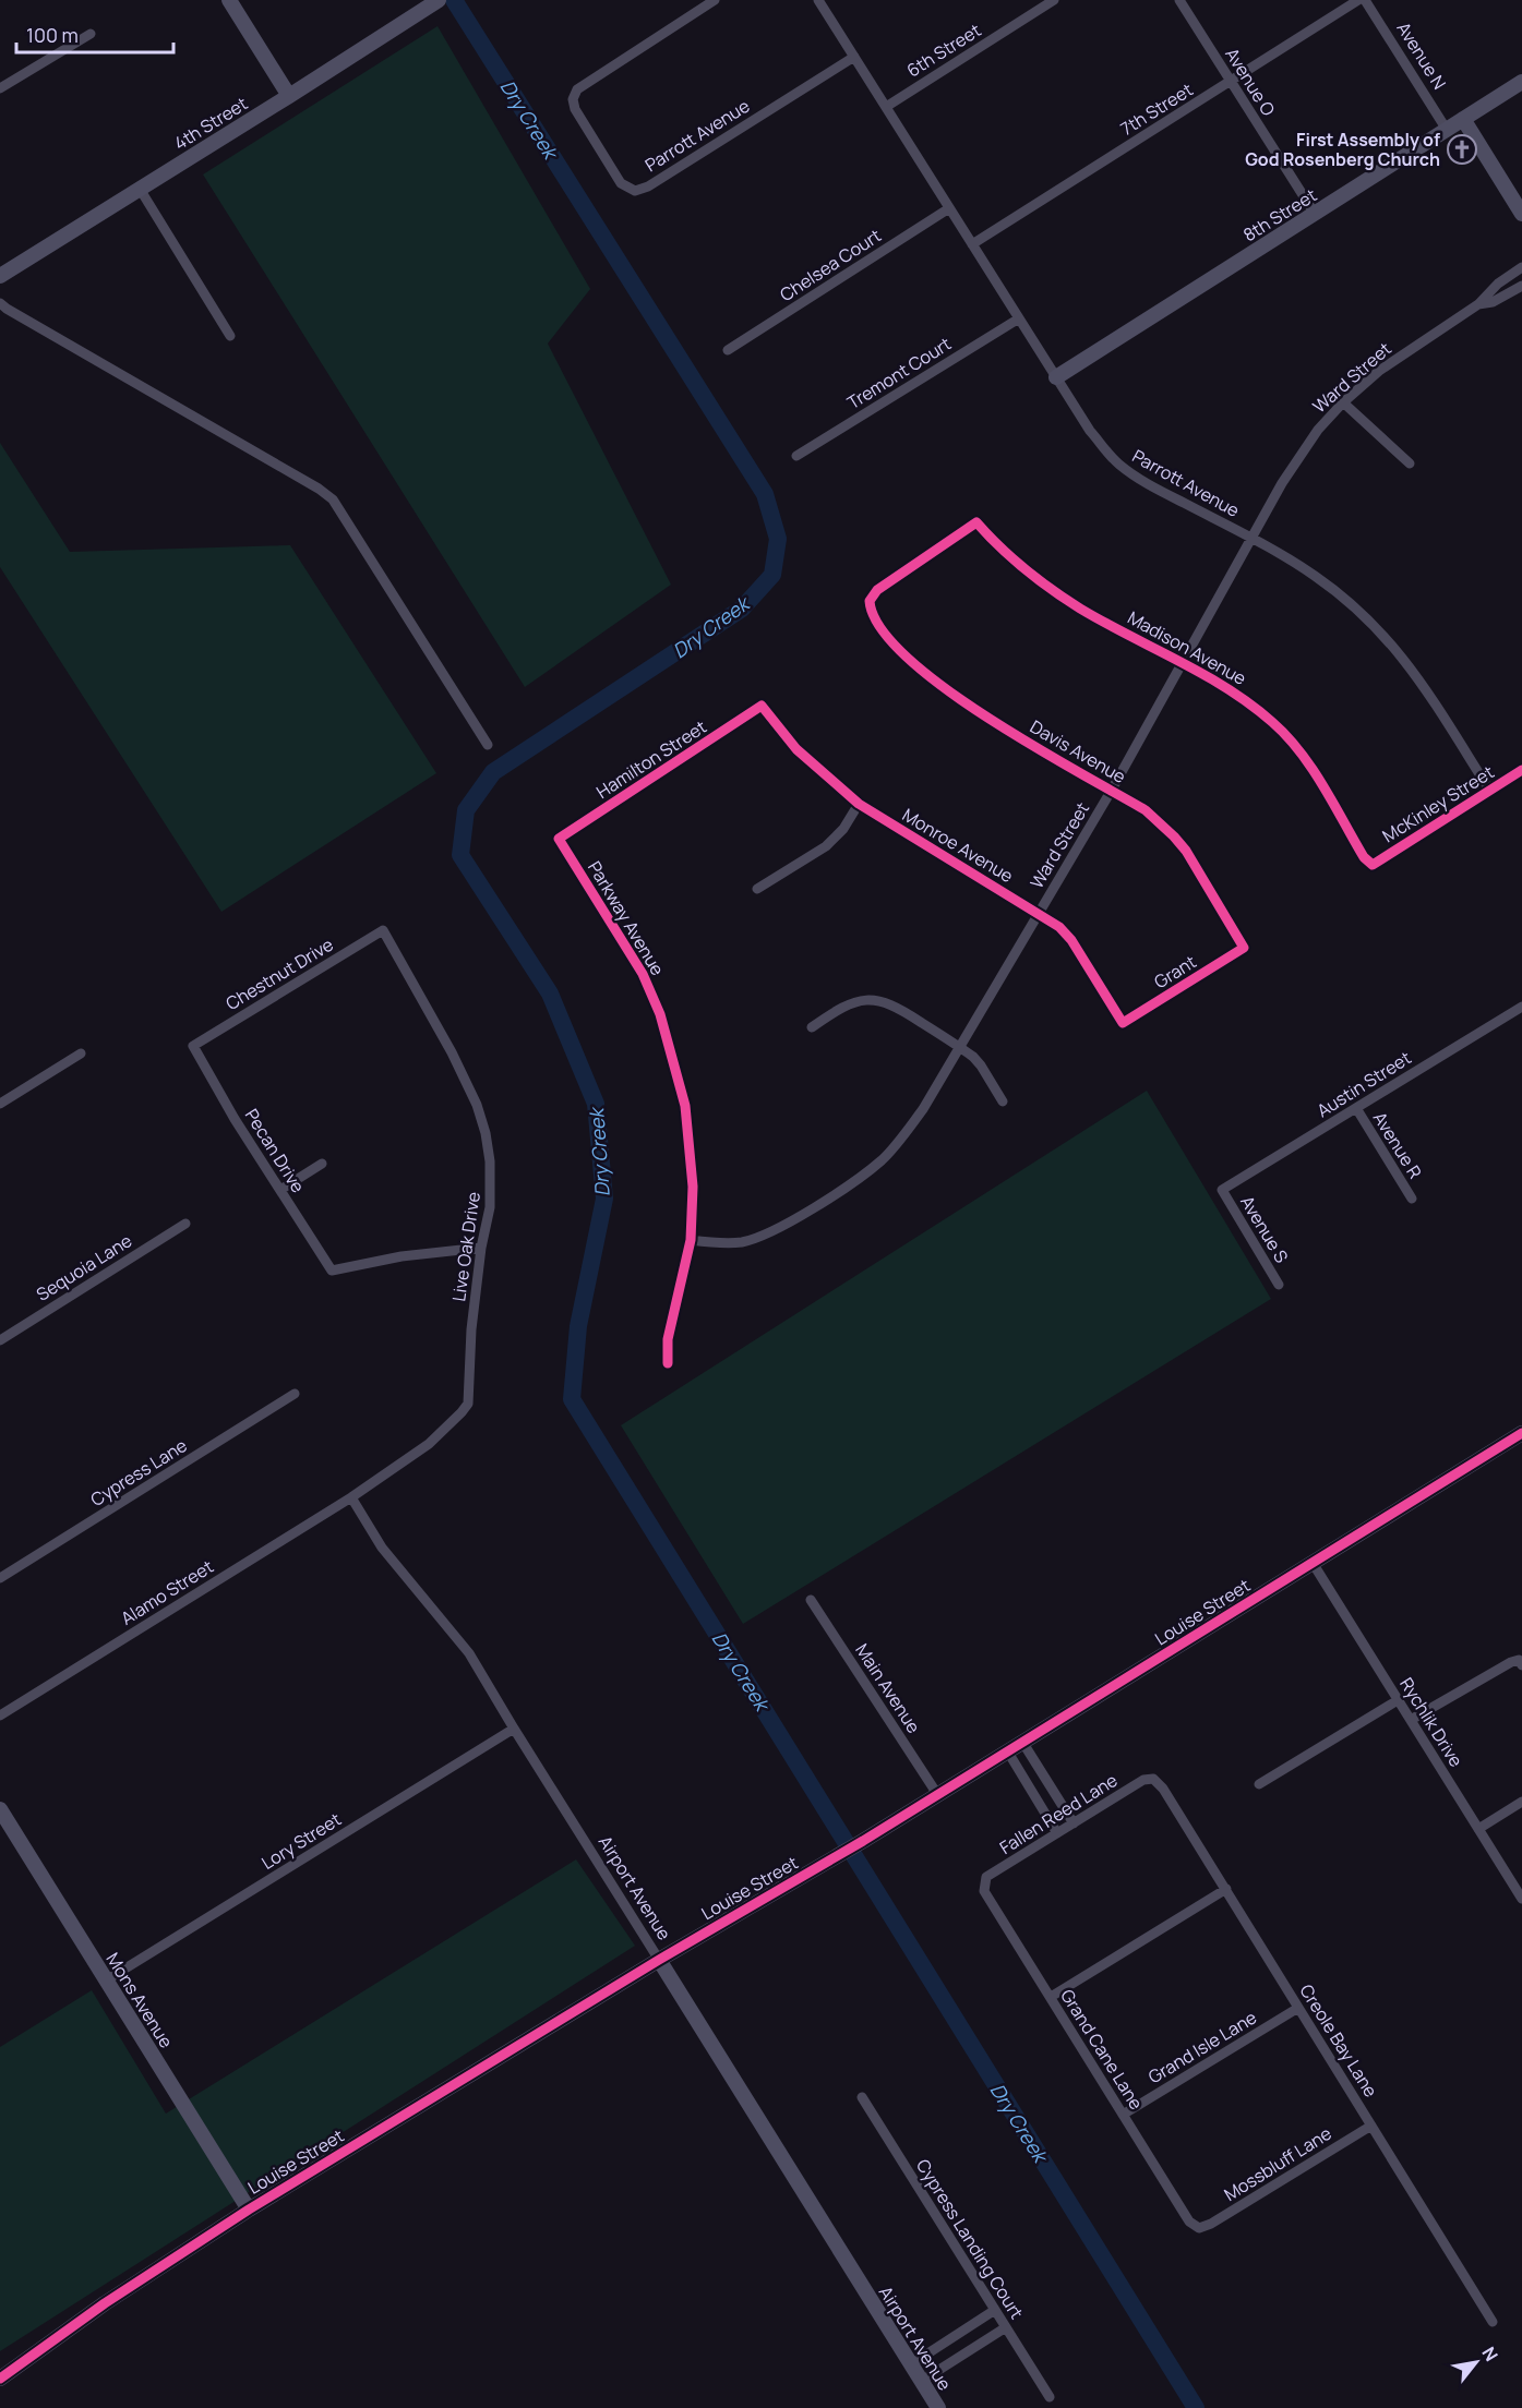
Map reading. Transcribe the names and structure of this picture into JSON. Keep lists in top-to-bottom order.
{
  "streets": {
    "street": [
      "6th Street",
      "Avenue N",
      "Avenue O",
      "7th Street",
      "4th Street",
      "Parrott Avenue",
      "8th Street",
      "Chelsea Court",
      "Tremont Court",
      "Ward Street",
      "Madison Avenue",
      "Davis Avenue",
      "Hamilton Street",
      "McKinley Street",
      "Monroe Avenue",
      "Parkway Avenue",
      "Grant",
      "Chestnut Drive",
      "Austin Street",
      "Avenue R",
      "Pecan Drive",
      "Avenue S",
      "Live Oak Drive",
      "Sequoia Lane",
      "Cypress Lane",
      "Alamo Street",
      "Louise Street",
      "Main Avenue",
      "Rychlik Drive",
      "Fallen Reed Lane",
      "Lory Street",
      "Airport Avenue",
      "Mons Avenue",
      "Creole Bay Lane",
      "Grand Isle Lane",
      "Grand Cane Lane",
      "Mossbluff Lane",
      "Cypress Landing Court"
    ]
  },
  "crossings": [
    ["6th Street", "Parrott Avenue"],
    ["Avenue N", "8th Street"],
    ["Avenue O", "7th Street"],
    ["Avenue O", "8th Street"],
    ["7th Street", "Parrott Avenue"],
    ["Parrott Avenue", "8th Street"],
    ["Parrott Avenue", "Chelsea Court"],
    ["Parrott Avenue", "Tremont Court"],
    ["Parrott Avenue", "Ward Street"],
    ["Parrott Avenue", "McKinley Street"],
    ["Ward Street", "Madison Avenue"],
    ["Ward Street", "Davis Avenue"],
    ["Ward Street", "Monroe Avenue"],
    ["Ward Street", "Parkway Avenue"],
    ["Madison Avenue", "Davis Avenue"],
    ["Madison Avenue", "McKinley Street"],
    ["Davis Avenue", "Grant"],
    ["Hamilton Street", "Monroe Avenue"],
    ["Hamilton Street", "Parkway Avenue"],
    ["Monroe Avenue", "Grant"],
    ["Chestnut Drive", "Pecan Drive"],
    ["Chestnut Drive", "Live Oak Drive"],
    ["Austin Street", "Avenue R"],
    ["Austin Street", "Avenue S"],
    ["Pecan Drive", "Live Oak Drive"],
    ["Live Oak Drive", "Alamo Street"],
    ["Live Oak Drive", "Airport Avenue"],
    ["Alamo Street", "Airport Avenue"],
    ["Louise Street", "Main Avenue"],
    ["Louise Street", "Rychlik Drive"],
    ["Louise Street", "Airport Avenue"],
    ["Louise Street", "Mons Avenue"],
    ["Fallen Reed Lane", "Creole Bay Lane"],
    ["Fallen Reed Lane", "Grand Cane Lane"],
    ["Lory Street", "Airport Avenue"],
    ["Lory Street", "Mons Avenue"],
    ["Creole Bay Lane", "Grand Isle Lane"],
    ["Creole Bay Lane", "Mossbluff Lane"],
    ["Grand Isle Lane", "Grand Cane Lane"],
    ["Grand Cane Lane", "Mossbluff Lane"]
  ],
  "water": ["Dry Creek"],
  "places": {
    "church": ["First Assembly of God Rosenberg Church"]
  },
  "scale_bar": "100 m",
  "north": "top right"
}
